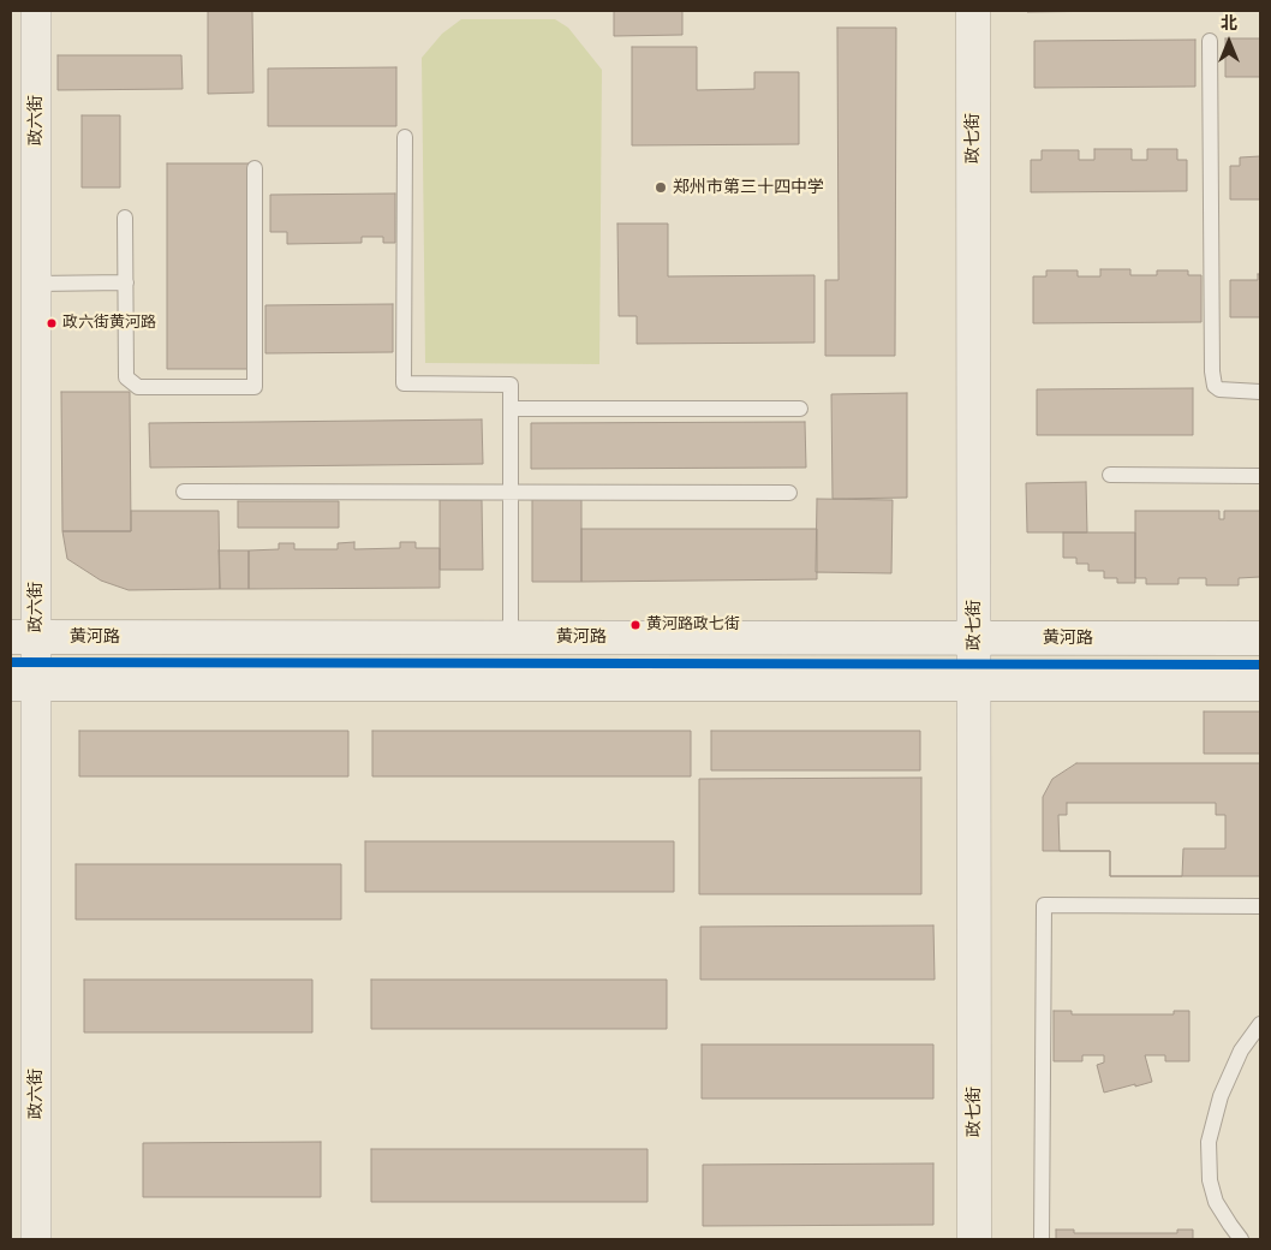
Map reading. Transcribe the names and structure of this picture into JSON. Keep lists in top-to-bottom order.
{
  "streets": {
    "main road": ["政七街", "黄河路"],
    "street": ["政六街"]
  },
  "crossings": [
    ["政六街", "黄河路"],
    ["政七街", "黄河路"]
  ],
  "places": ["郑州市第三十四中学", "政六街黄河路", "黄河路政七街"],
  "north": "top"
}
